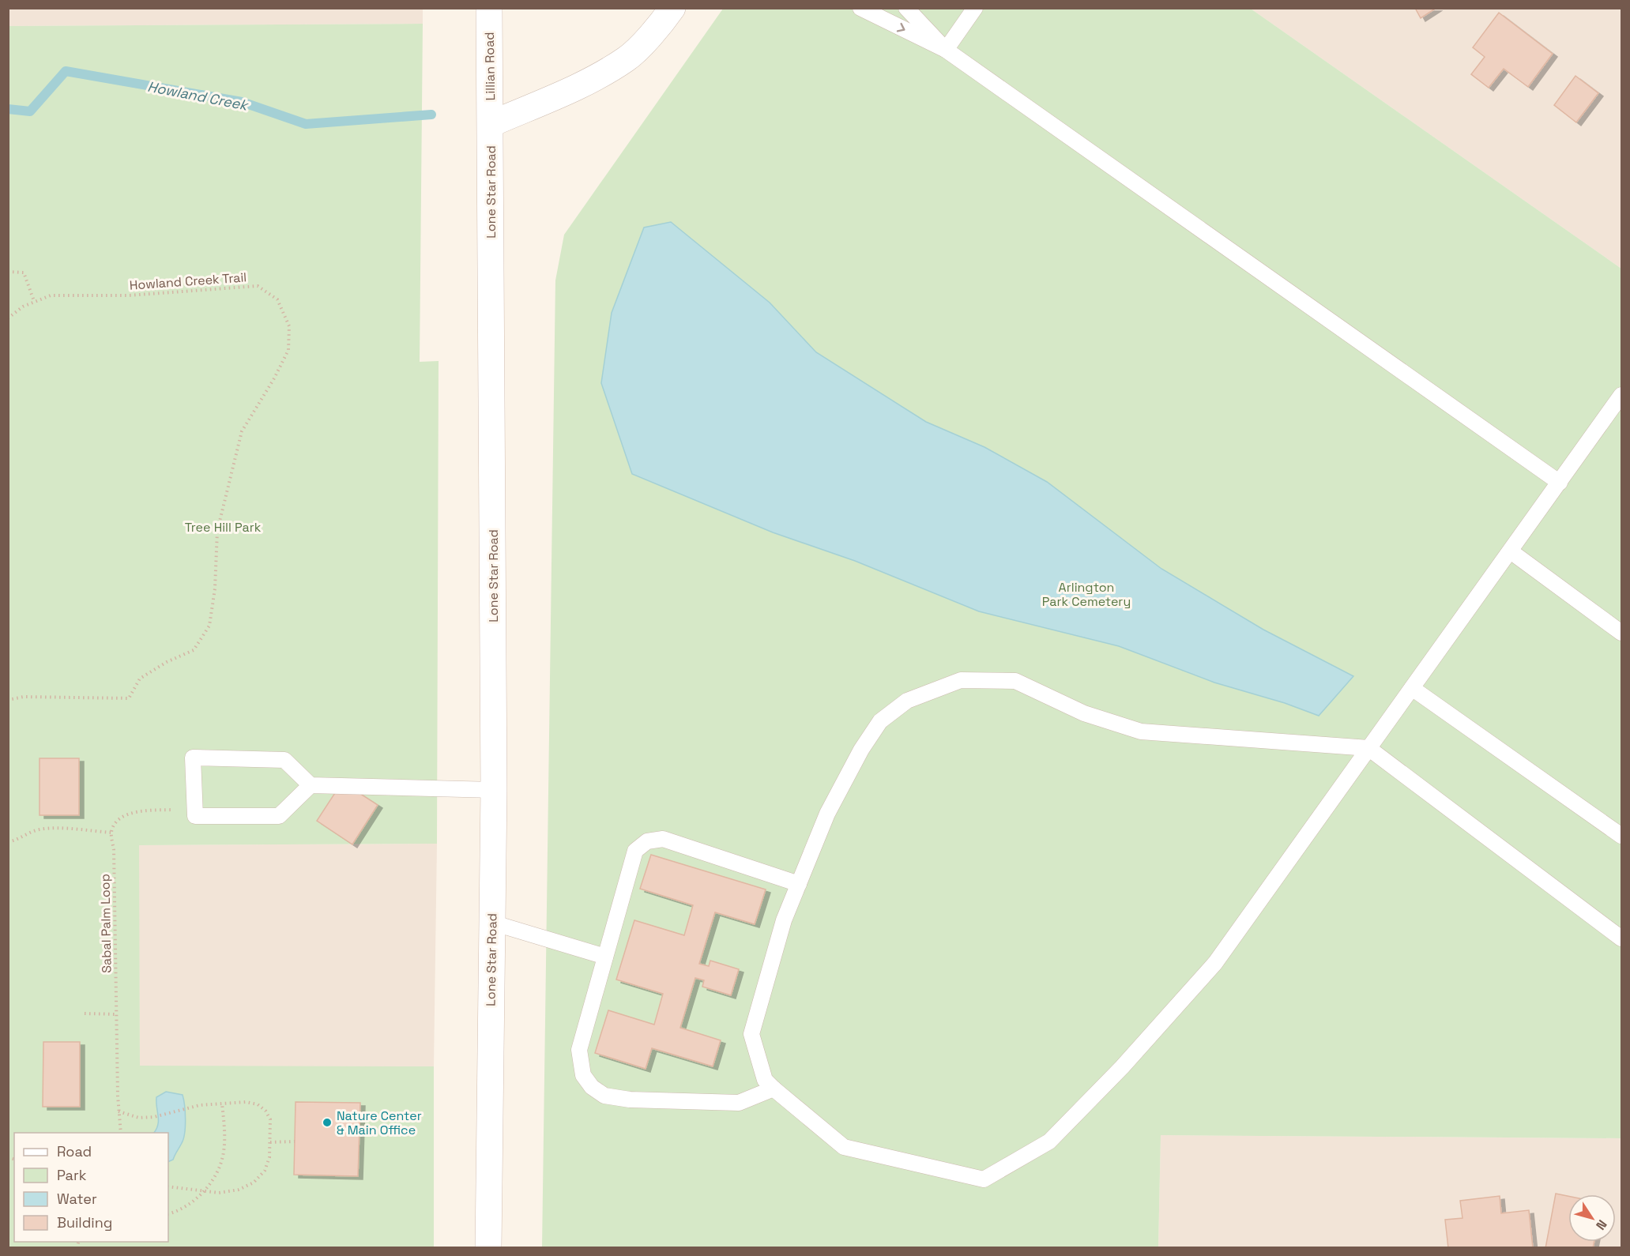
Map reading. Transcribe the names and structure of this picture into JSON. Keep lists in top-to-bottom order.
{
  "streets": {
    "street": ["Lillian Road", "Lone Star Road"],
    "path": ["Howland Creek Trail", "Sabal Palm Loop"]
  },
  "crossings": [
    ["Lillian Road", "Lone Star Road"]
  ],
  "water": ["Howland Creek"],
  "parks": ["Tree Hill Park", "Arlington Park Cemetery"],
  "places": ["Nature Center & Main Office"],
  "legend": [
    "Road",
    "Park",
    "Water",
    "Building"
  ],
  "north": "bottom right"
}
